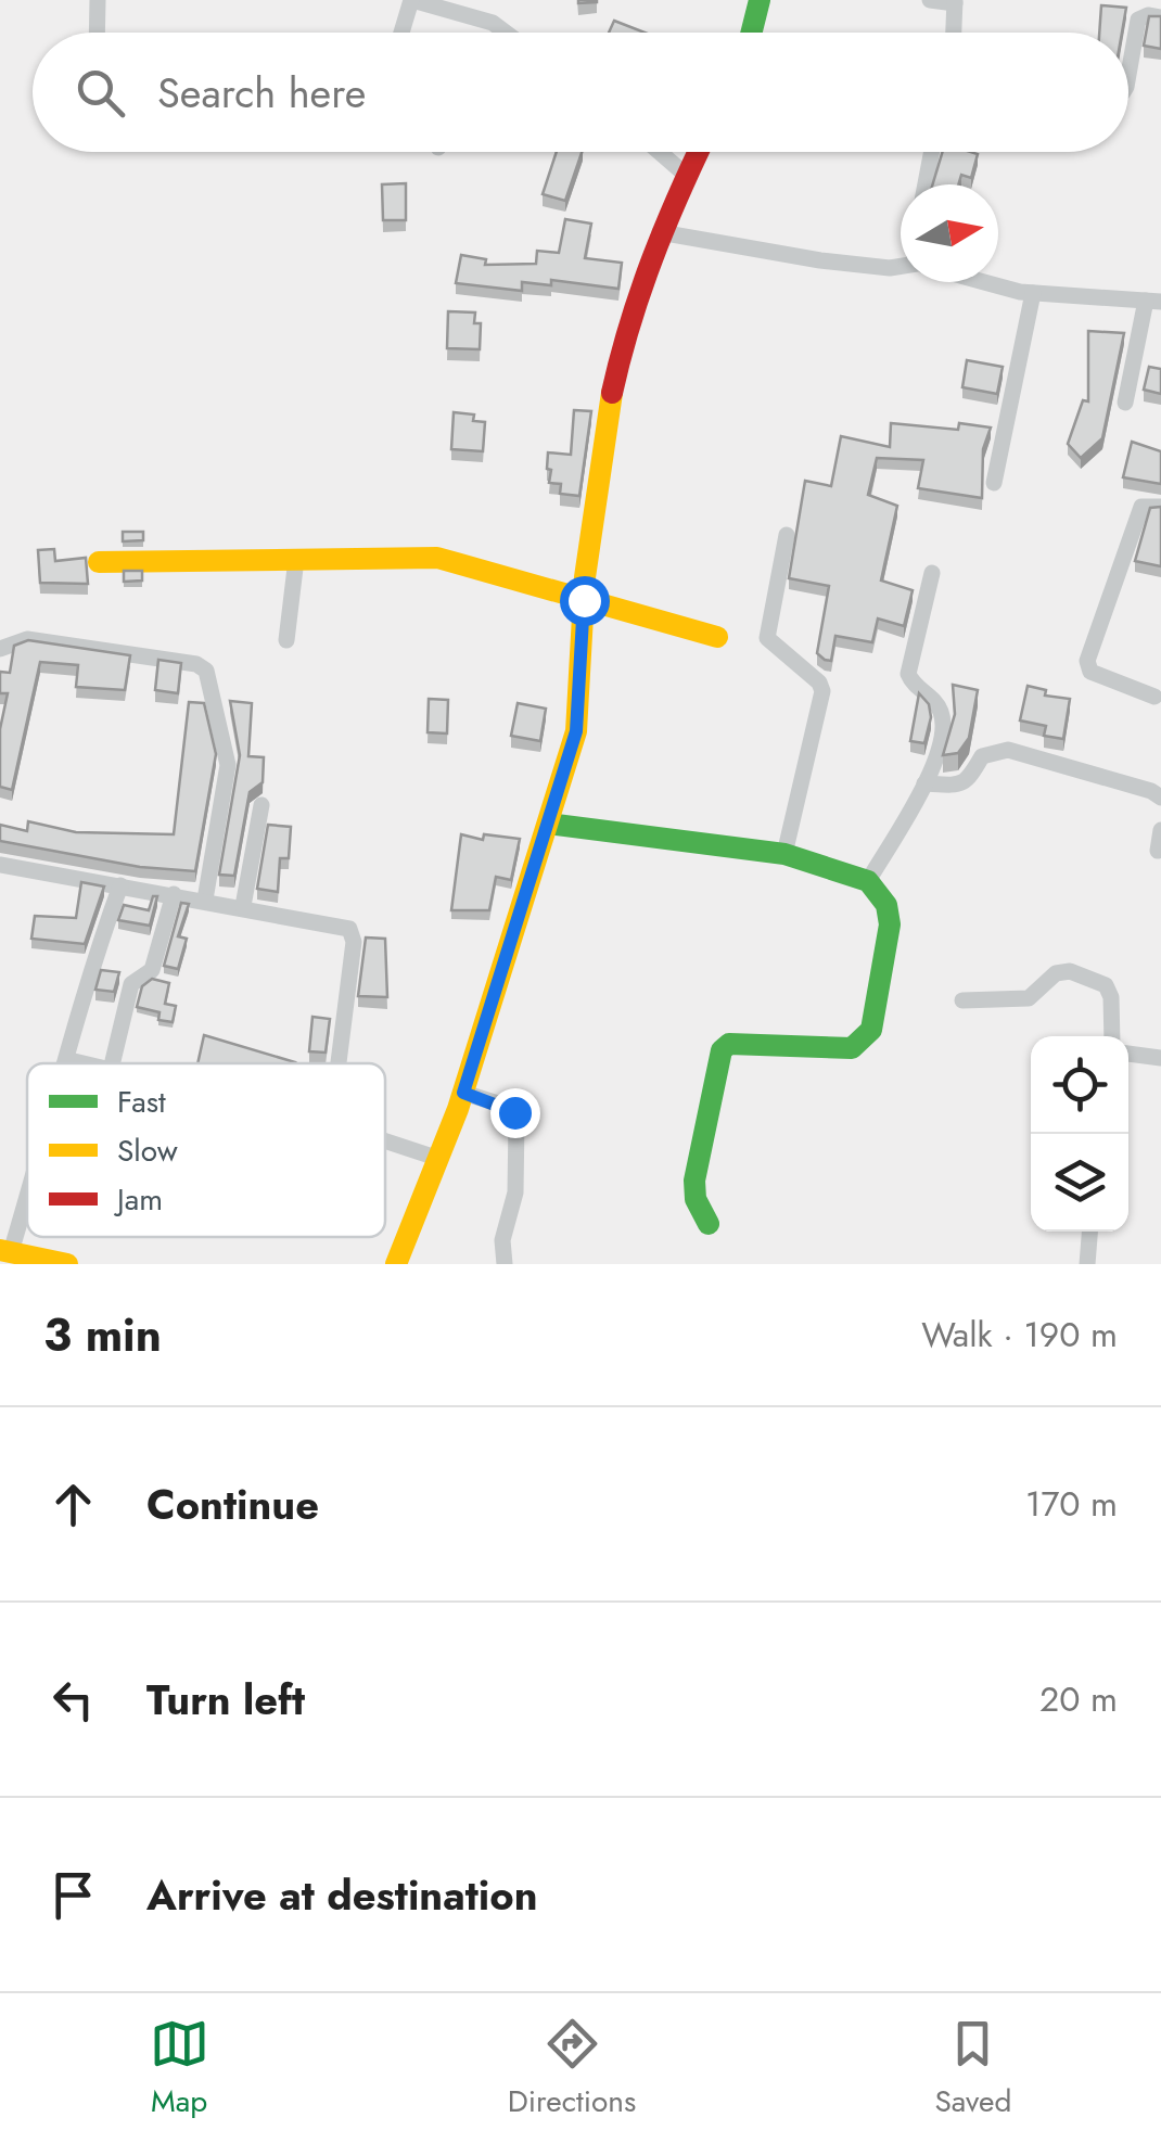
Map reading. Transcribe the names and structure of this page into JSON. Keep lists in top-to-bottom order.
{
  "legend": ["Fast", "Slow", "Jam"],
  "north": "right",
  "page": {
    "search": "Search here",
    "heading": ["3 min", "Walk · 190 m"],
    "list": [
      ["Continue", "170 m"],
      ["Turn left", "20 m"],
      "Arrive at destination"
    ],
    "nav": ["Map", "Directions", "Saved"]
  }
}
